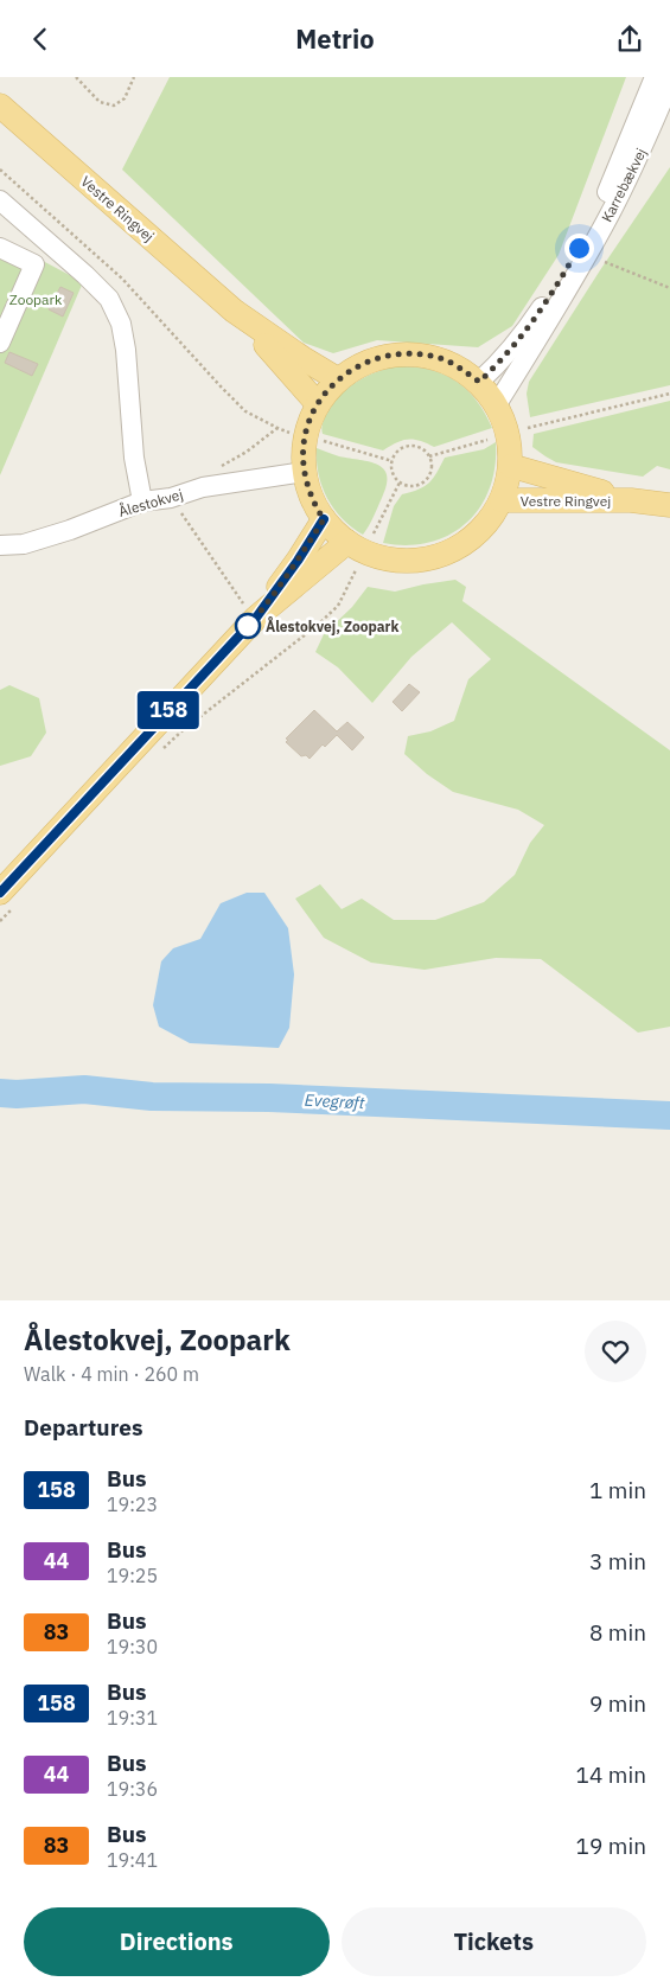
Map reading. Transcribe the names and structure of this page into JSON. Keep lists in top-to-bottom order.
{
  "streets": {
    "main road": ["Vestre Ringvej"],
    "street": ["Karrebækvej", "Ålestokvej"]
  },
  "water": ["Evegrøft"],
  "parks": ["Zoopark"],
  "places": ["Ålestokvej, Zoopark"],
  "lines": ["bus line 158"],
  "page": {
    "header": "Metrio",
    "on_map": "158",
    "heading": [
      ["Ålestokvej, Zoopark", "Walk · 4 min · 260 m"],
      "Departures"
    ],
    "list": [
      {
        "mark": "158",
        "name": "Bus",
        "note": "19:23",
        "value": "1 min"
      },
      {
        "mark": "44",
        "name": "Bus",
        "note": "19:25",
        "value": "3 min"
      },
      {
        "mark": "83",
        "name": "Bus",
        "note": "19:30",
        "value": "8 min"
      },
      {
        "mark": "158",
        "name": "Bus",
        "note": "19:31",
        "value": "9 min"
      },
      {
        "mark": "44",
        "name": "Bus",
        "note": "19:36",
        "value": "14 min"
      },
      {
        "mark": "83",
        "name": "Bus",
        "note": "19:41",
        "value": "19 min"
      }
    ],
    "buttons": ["Directions", "Tickets"]
  }
}
